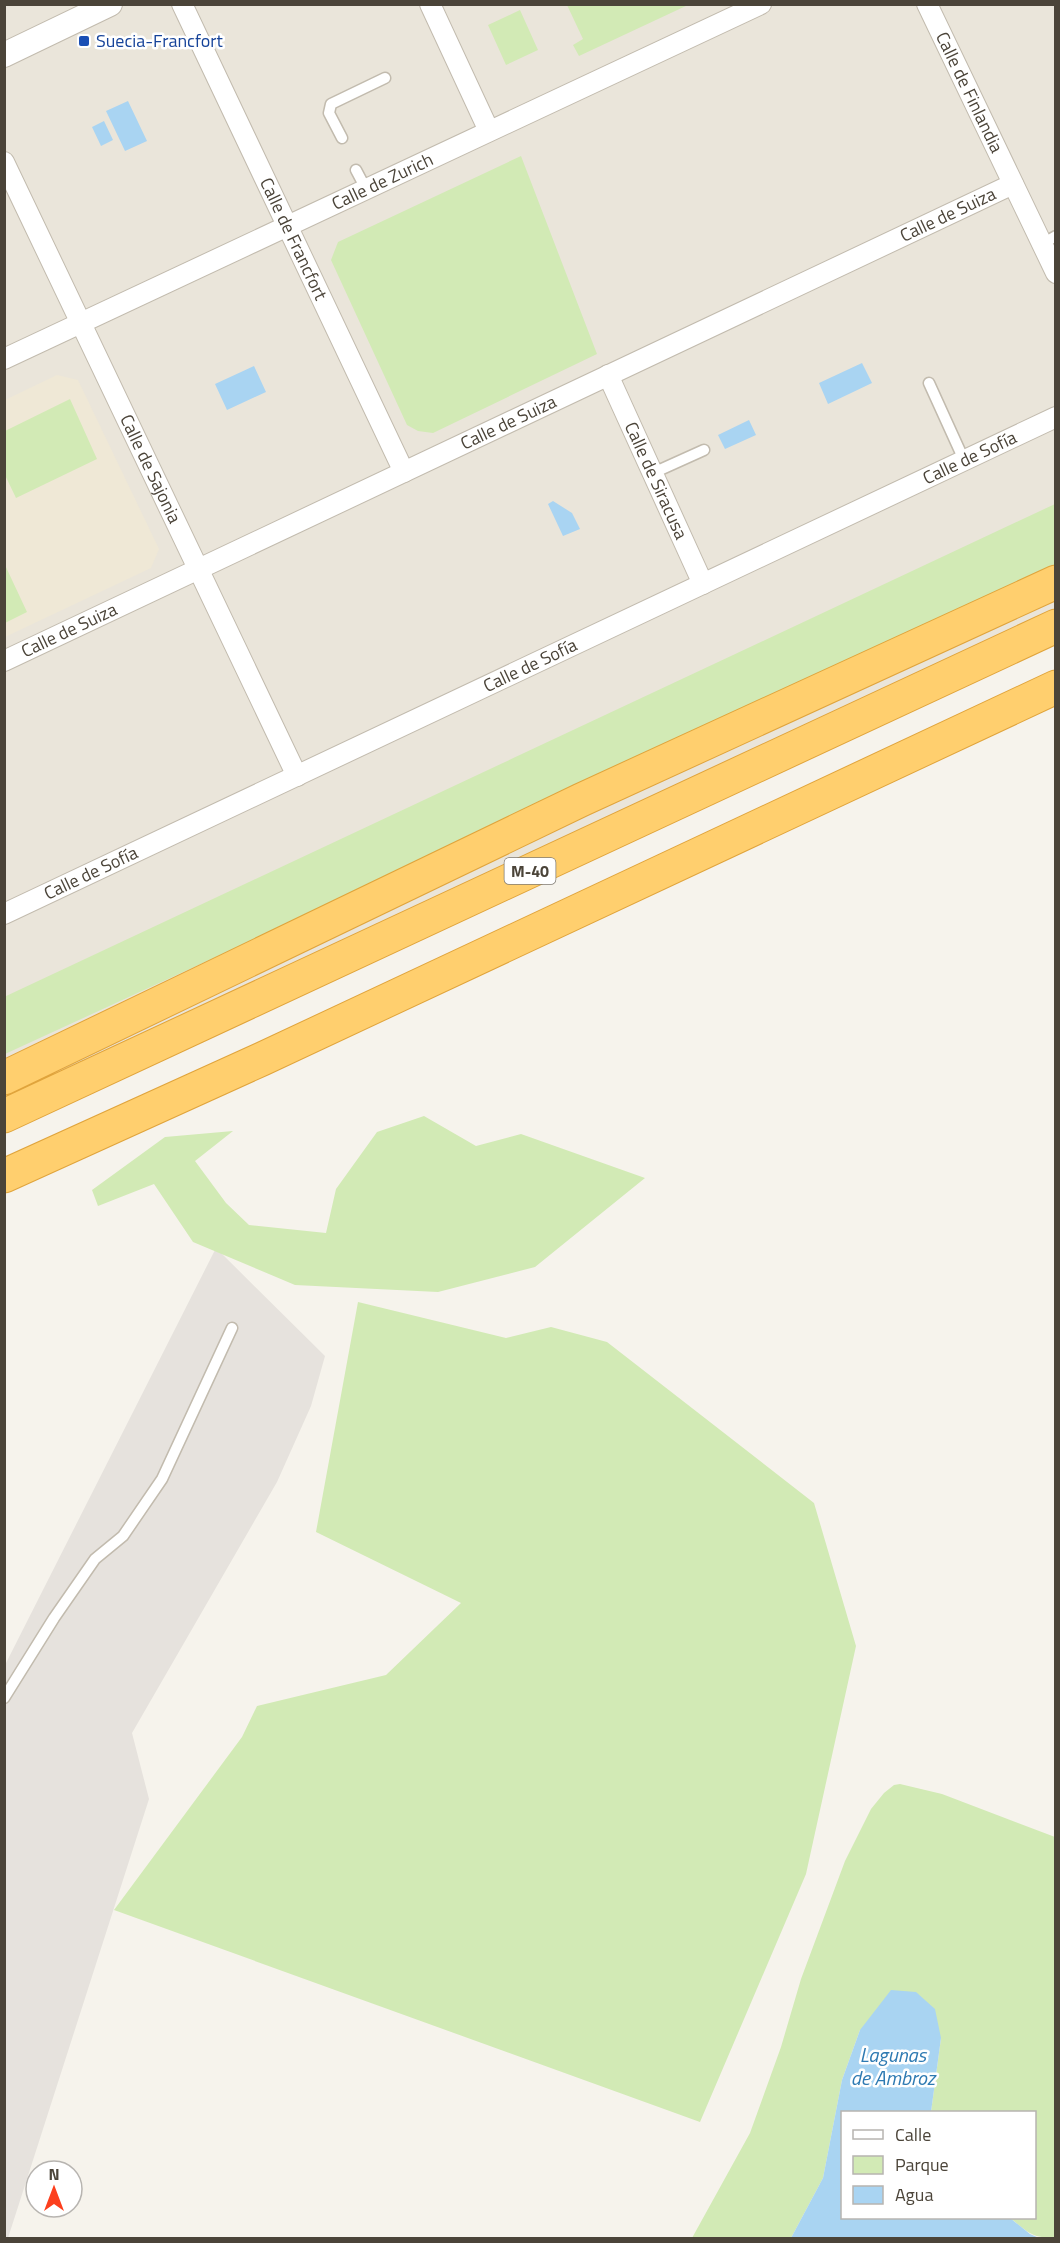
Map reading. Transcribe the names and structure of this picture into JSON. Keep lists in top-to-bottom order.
{
  "streets": {
    "highway": ["M-40"],
    "street": [
      "Calle de Finlandia",
      "Calle de Zurich",
      "Calle de Suiza",
      "Calle de Francfort",
      "Calle de Sofía",
      "Calle de Sajonia",
      "Calle de Siracusa"
    ]
  },
  "crossings": [
    ["Calle de Finlandia", "Calle de Suiza"],
    ["Calle de Zurich", "Calle de Francfort"],
    ["Calle de Zurich", "Calle de Sajonia"],
    ["Calle de Suiza", "Calle de Francfort"],
    ["Calle de Suiza", "Calle de Sajonia"],
    ["Calle de Suiza", "Calle de Siracusa"],
    ["Calle de Sofía", "Calle de Sajonia"],
    ["Calle de Sofía", "Calle de Siracusa"]
  ],
  "water": ["Lagunas de Ambroz"],
  "places": {
    "transit": ["Suecia-Francfort"]
  },
  "legend": ["Calle", "Parque", "Agua"],
  "north": "top"
}
